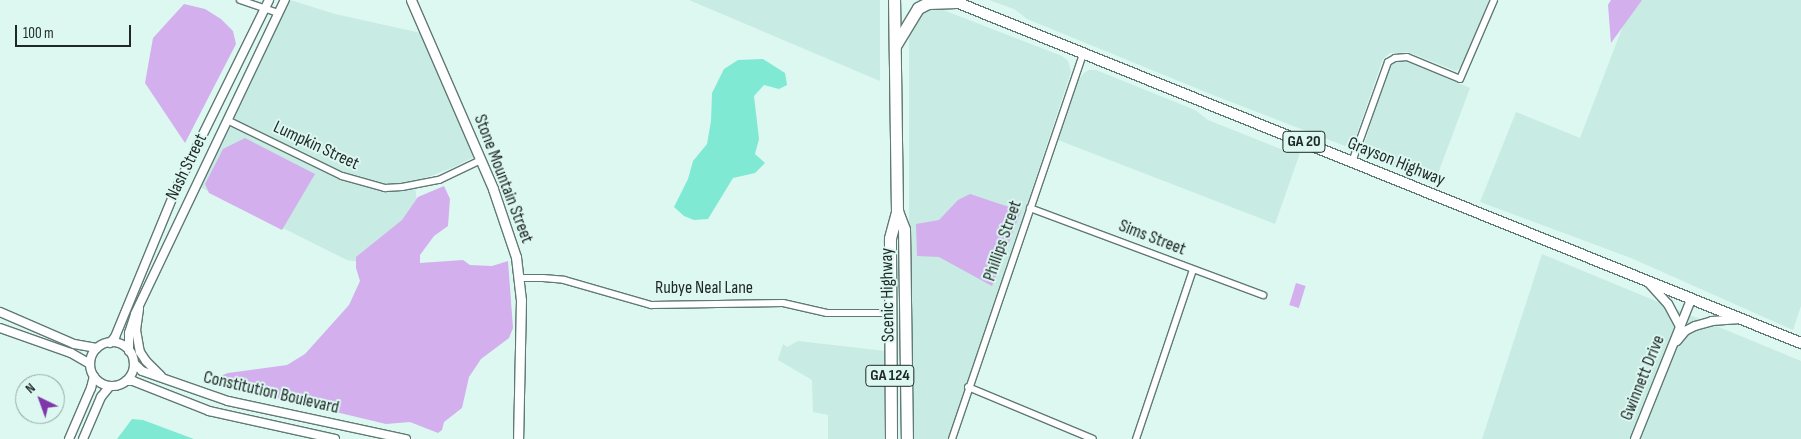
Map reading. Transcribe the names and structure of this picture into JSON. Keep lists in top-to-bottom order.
{
  "streets": {
    "highway": ["Scenic Highway", "GA 124"],
    "main road": ["GA 20", "Grayson Highway", "Stone Mountain Street"],
    "street": [
      "Lumpkin Street",
      "Nash Street",
      "Sims Street",
      "Phillips Street",
      "Rubye Neal Lane",
      "Gwinnett Drive",
      "Constitution Boulevard"
    ]
  },
  "crossings": [
    ["Lumpkin Street", "Nash Street"],
    ["Lumpkin Street", "Stone Mountain Street"],
    ["Grayson Highway", "Phillips Street"],
    ["Grayson Highway", "Gwinnett Drive"],
    ["Nash Street", "Constitution Boulevard"],
    ["Stone Mountain Street", "Rubye Neal Lane"],
    ["Sims Street", "Phillips Street"],
    ["Rubye Neal Lane", "Scenic Highway"]
  ],
  "scale_bar": "100 m",
  "north": "top left"
}
